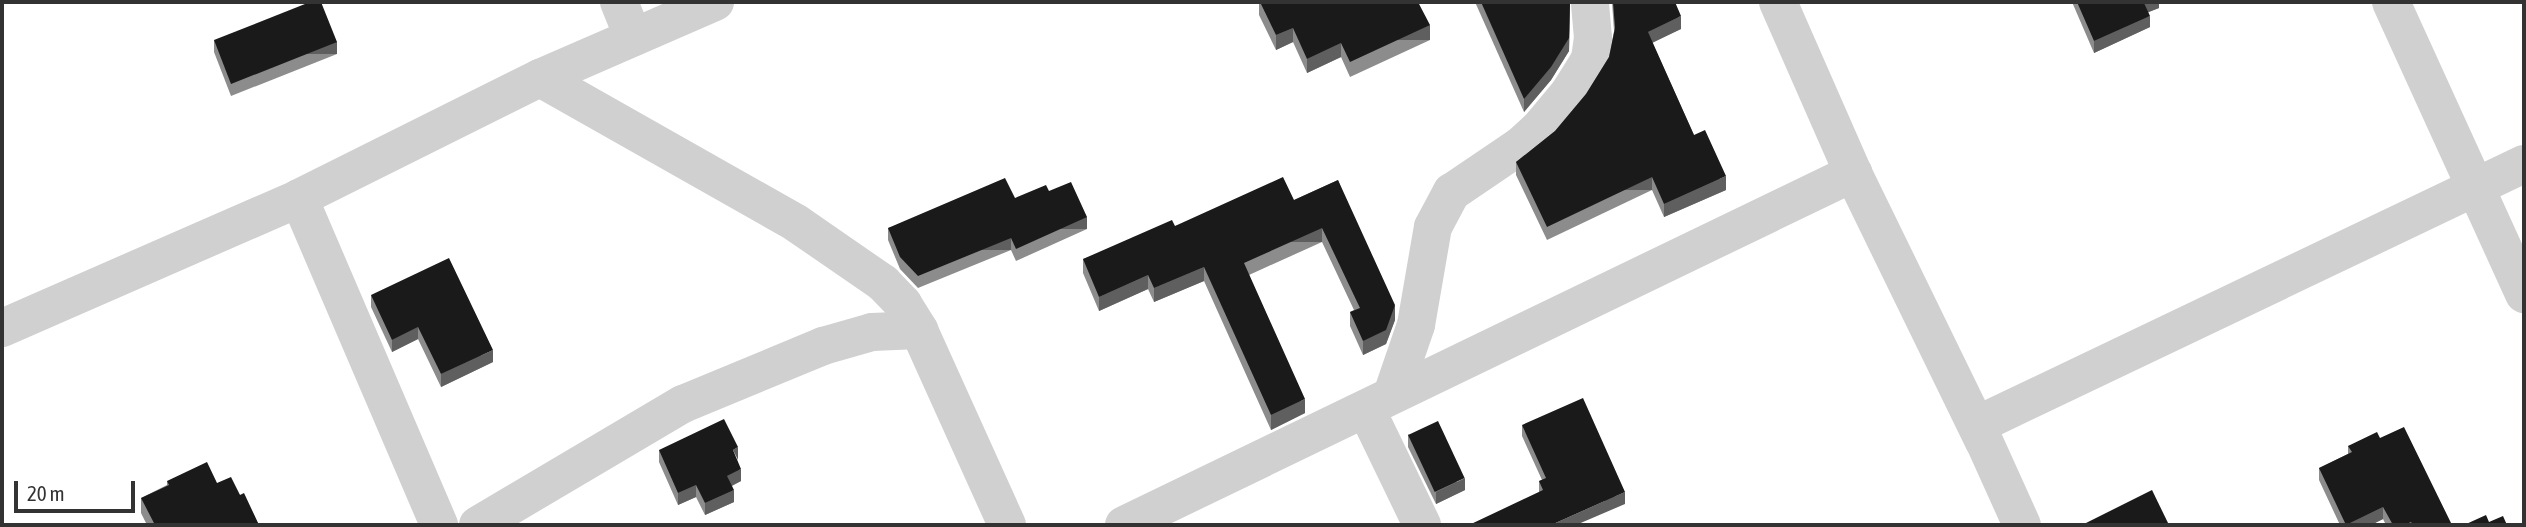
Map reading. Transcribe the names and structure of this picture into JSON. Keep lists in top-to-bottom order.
{
  "scale_bar": "20 m"
}
